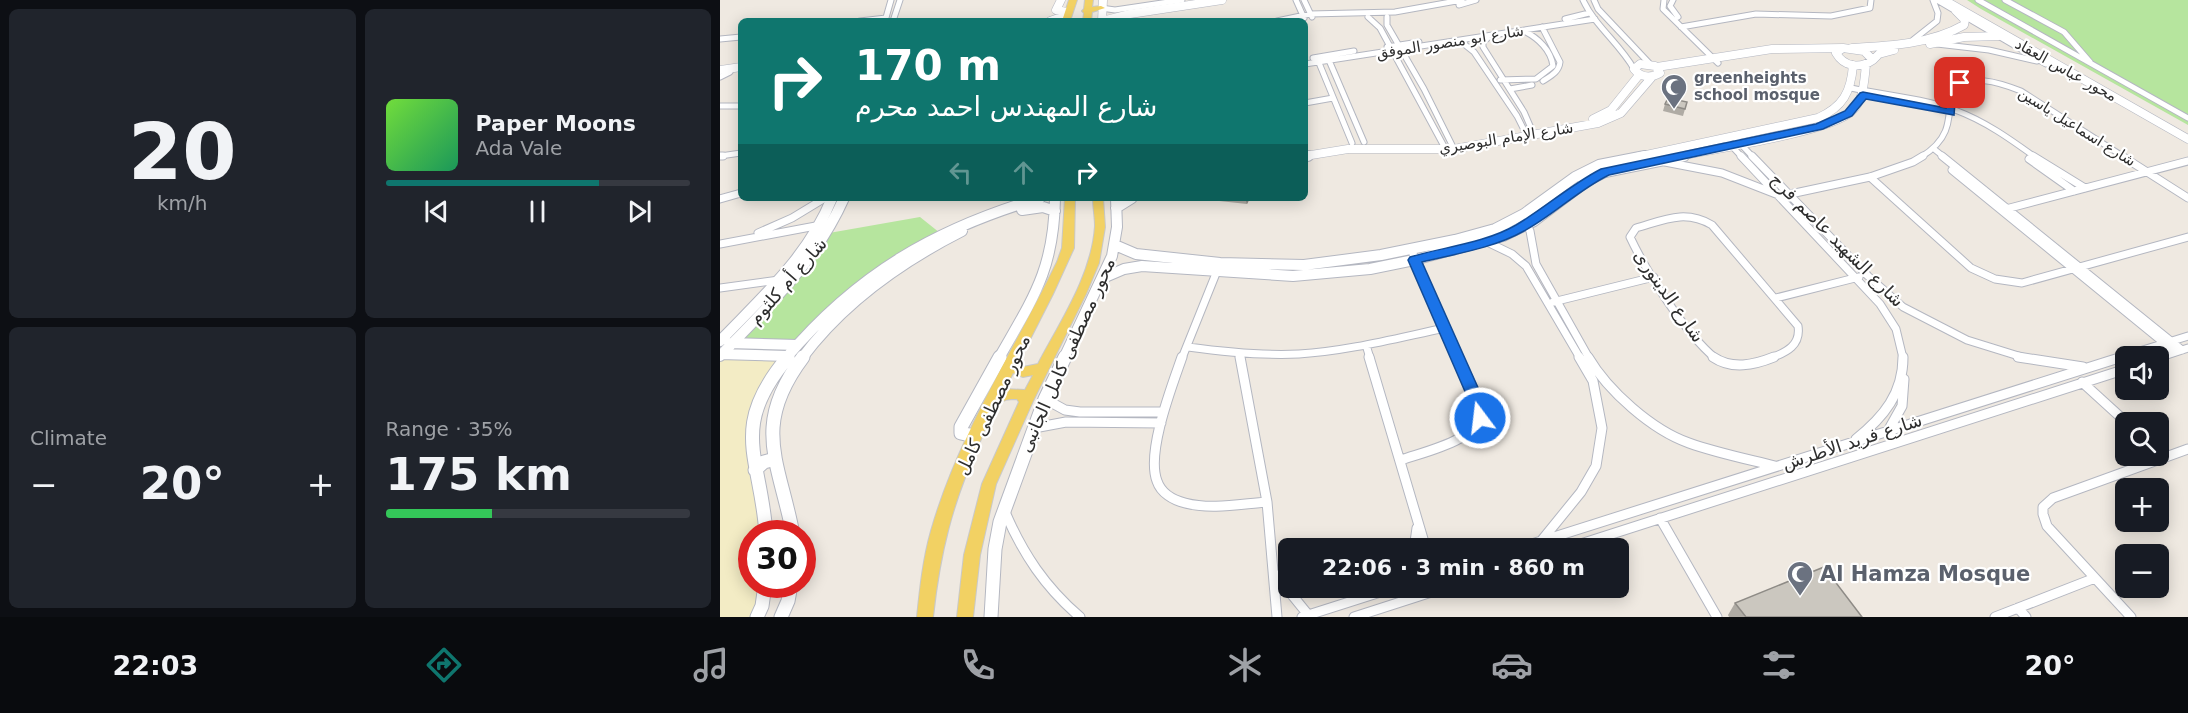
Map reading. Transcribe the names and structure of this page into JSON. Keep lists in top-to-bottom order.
{
  "streets": {
    "main road": ["محور مصطفى كامل"],
    "street": [
      "شارع ابو منصور الموفق",
      "محور عباس العقاد",
      "شارع اسماعيل ياسين",
      "شارع الإمام البوصيري",
      "شارع الشهيد عاصم فرج",
      "شارع أم كلثوم",
      "شارع الدينورى",
      "محور مصطفى كامل الجانبى",
      "شارع فريد الأطرش"
    ]
  },
  "crossings": [
    ["شارع الشهيد عاصم فرج", "شارع فريد الأطرش"]
  ],
  "places": {
    "mosque": ["greenheights school mosque", "Al Hamza Mosque"]
  },
  "page": {
    "tile": [
      ["20", "km/h"],
      "Climate",
      ["Range · 35%", "175 km"]
    ],
    "turn": ["170 m", "شارع المهندس احمد محرم"],
    "song": ["Paper Moons", "Ada Vale"],
    "map_buttons": ["+", "−"],
    "heat": ["−", "20°", "+"],
    "limit": "30",
    "trip": "22:06 · 3 min · 860 m",
    "tabs": ["22:03", "20°"]
  }
}
